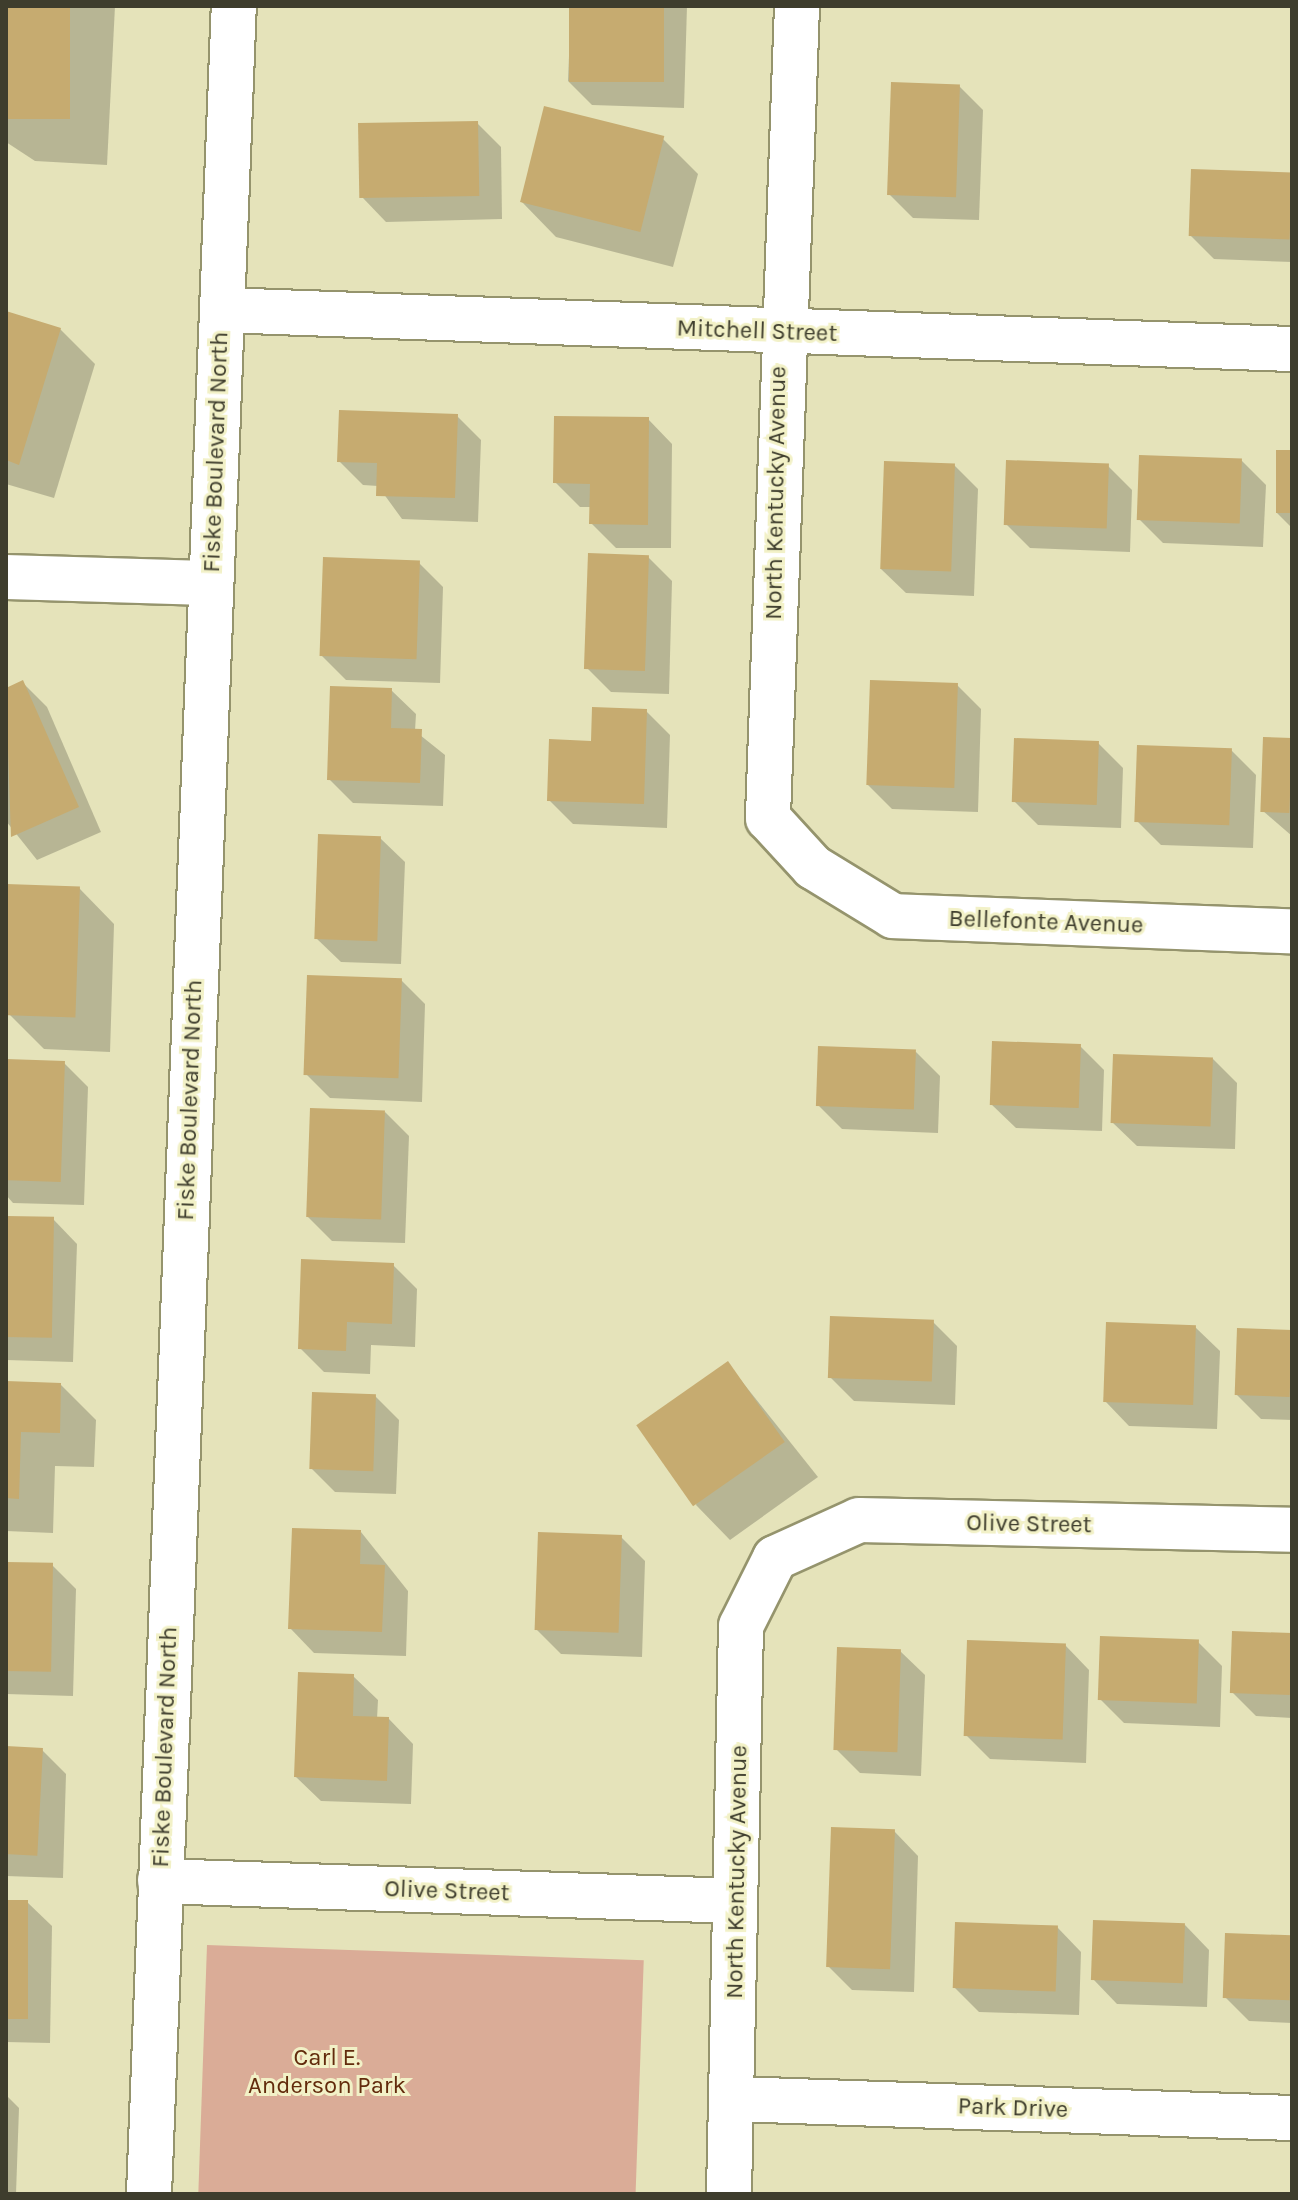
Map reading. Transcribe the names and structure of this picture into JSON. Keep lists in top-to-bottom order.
{
  "streets": {
    "street": [
      "Mitchell Street",
      "Fiske Boulevard North",
      "North Kentucky Avenue",
      "Bellefonte Avenue",
      "Olive Street",
      "Park Drive"
    ]
  },
  "crossings": [
    ["Mitchell Street", "Fiske Boulevard North"],
    ["Mitchell Street", "North Kentucky Avenue"],
    ["Fiske Boulevard North", "Olive Street"],
    ["North Kentucky Avenue", "Bellefonte Avenue"],
    ["North Kentucky Avenue", "Olive Street"],
    ["North Kentucky Avenue", "Park Drive"]
  ],
  "parks": ["Carl E. Anderson Park"]
}
